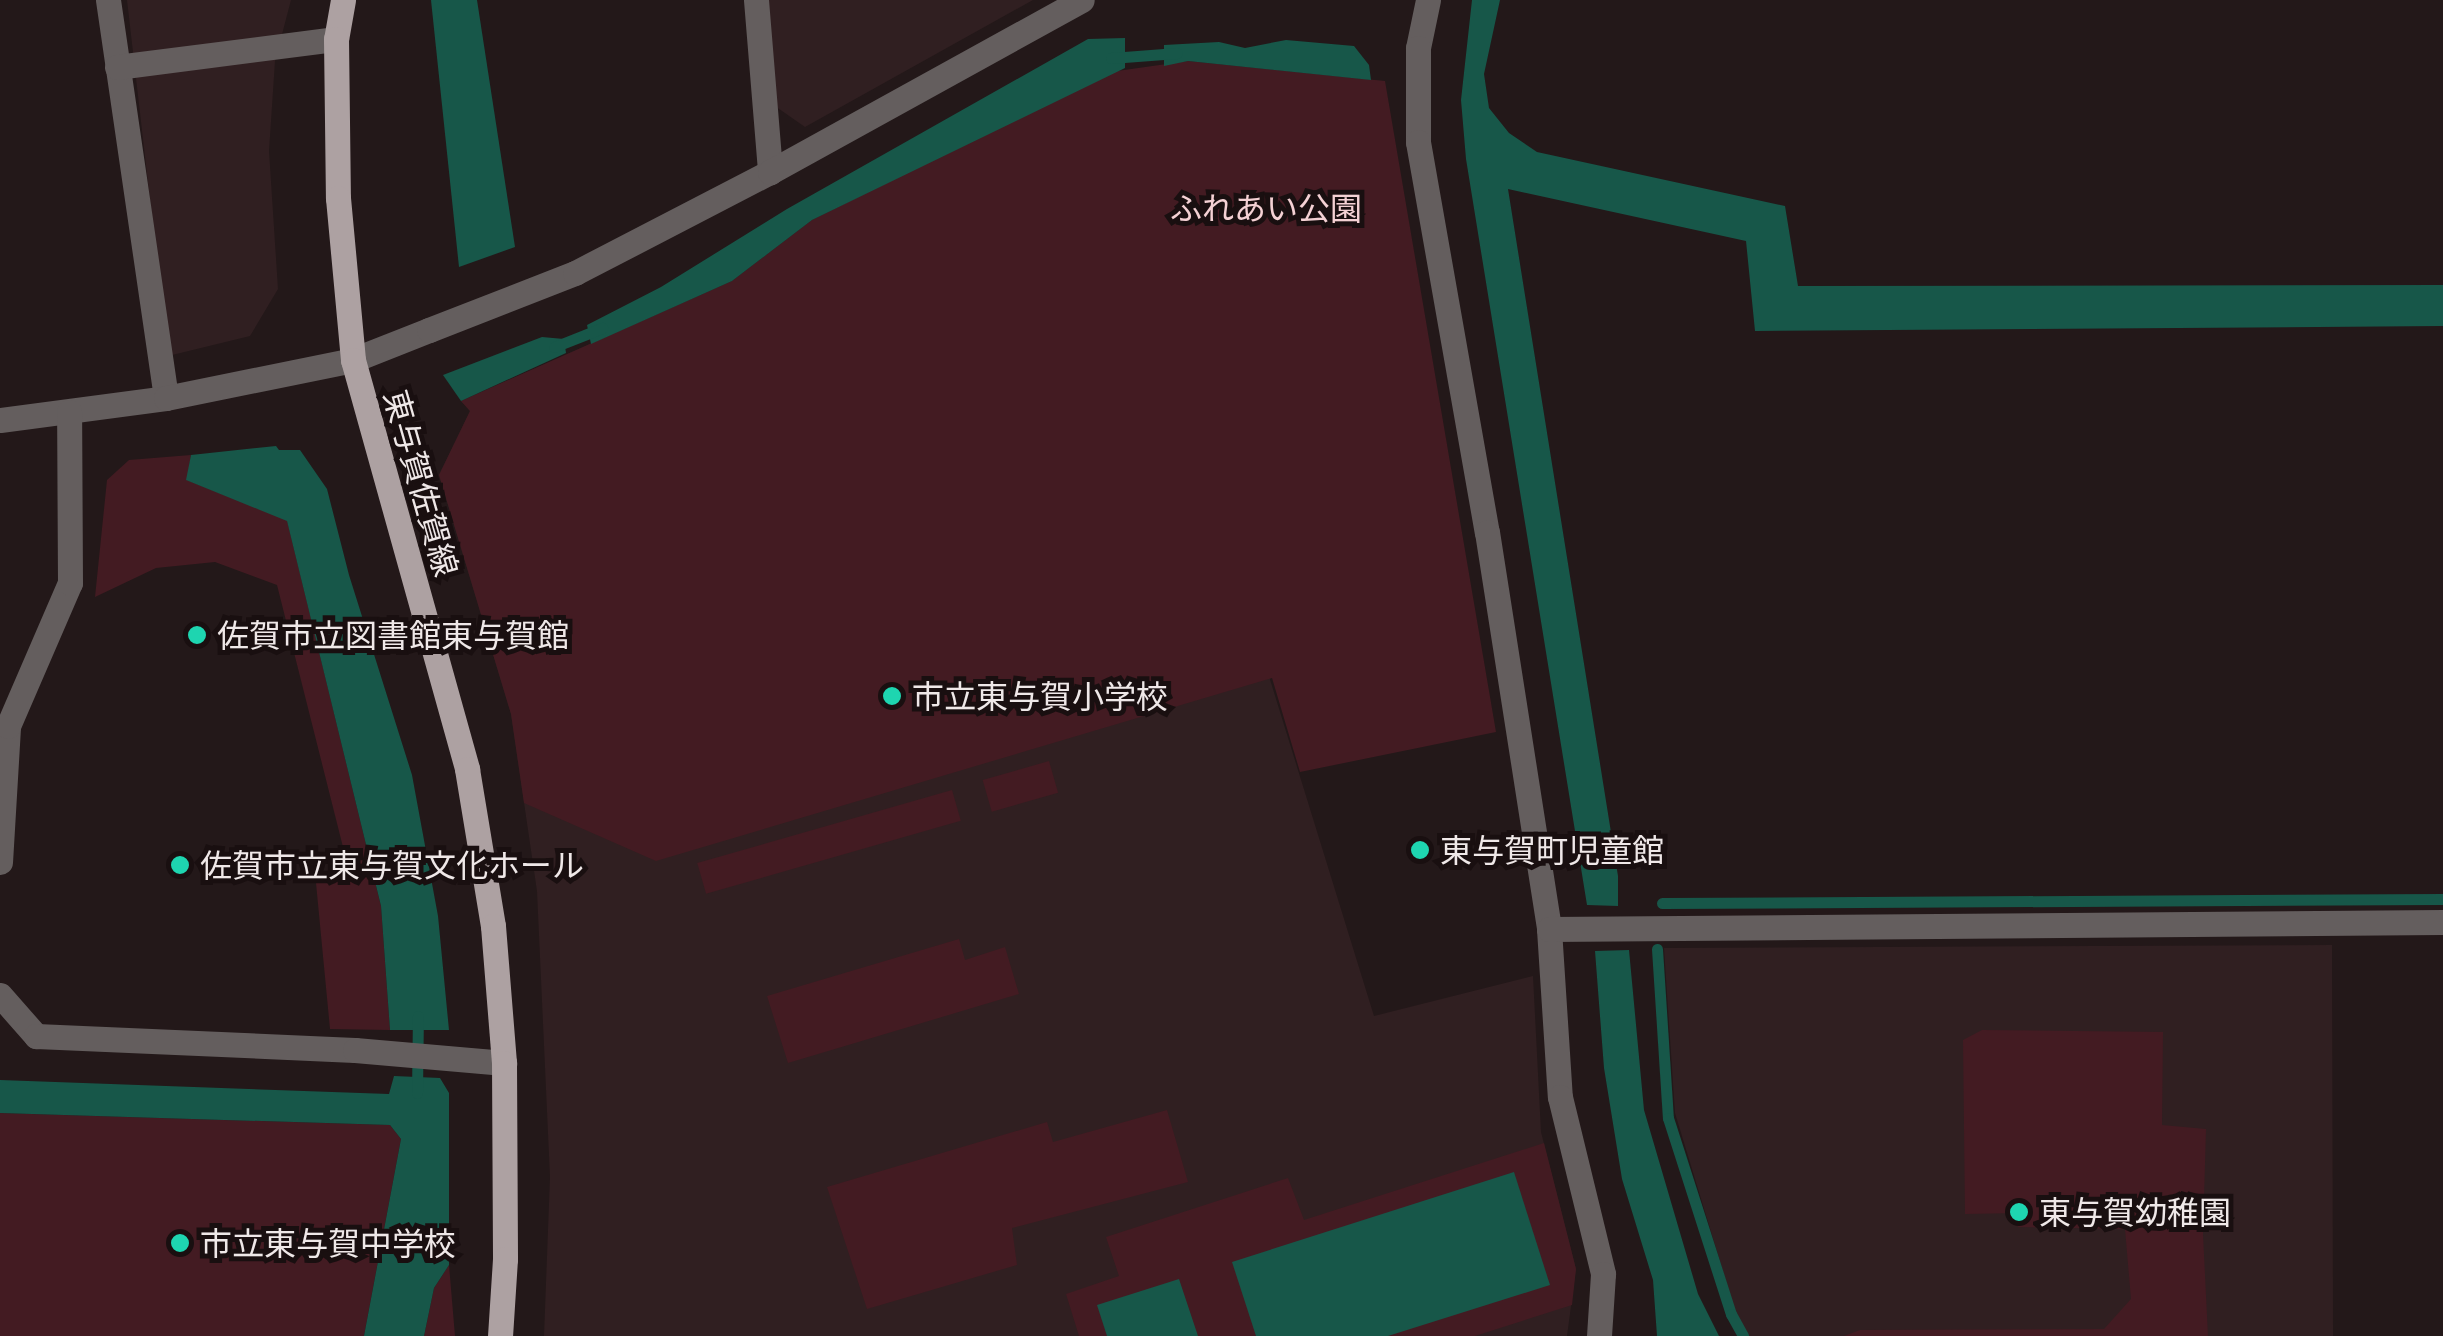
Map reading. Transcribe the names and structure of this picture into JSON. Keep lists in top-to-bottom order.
{
  "streets": {
    "main road": ["東与賀佐賀線"]
  },
  "parks": ["ふれあい公園"],
  "places": [
    "佐賀市立図書館東与賀館",
    "市立東与賀小学校",
    "東与賀町児童館",
    "佐賀市立東与賀文化ホール",
    "東与賀幼稚園",
    "市立東与賀中学校"
  ]
}
